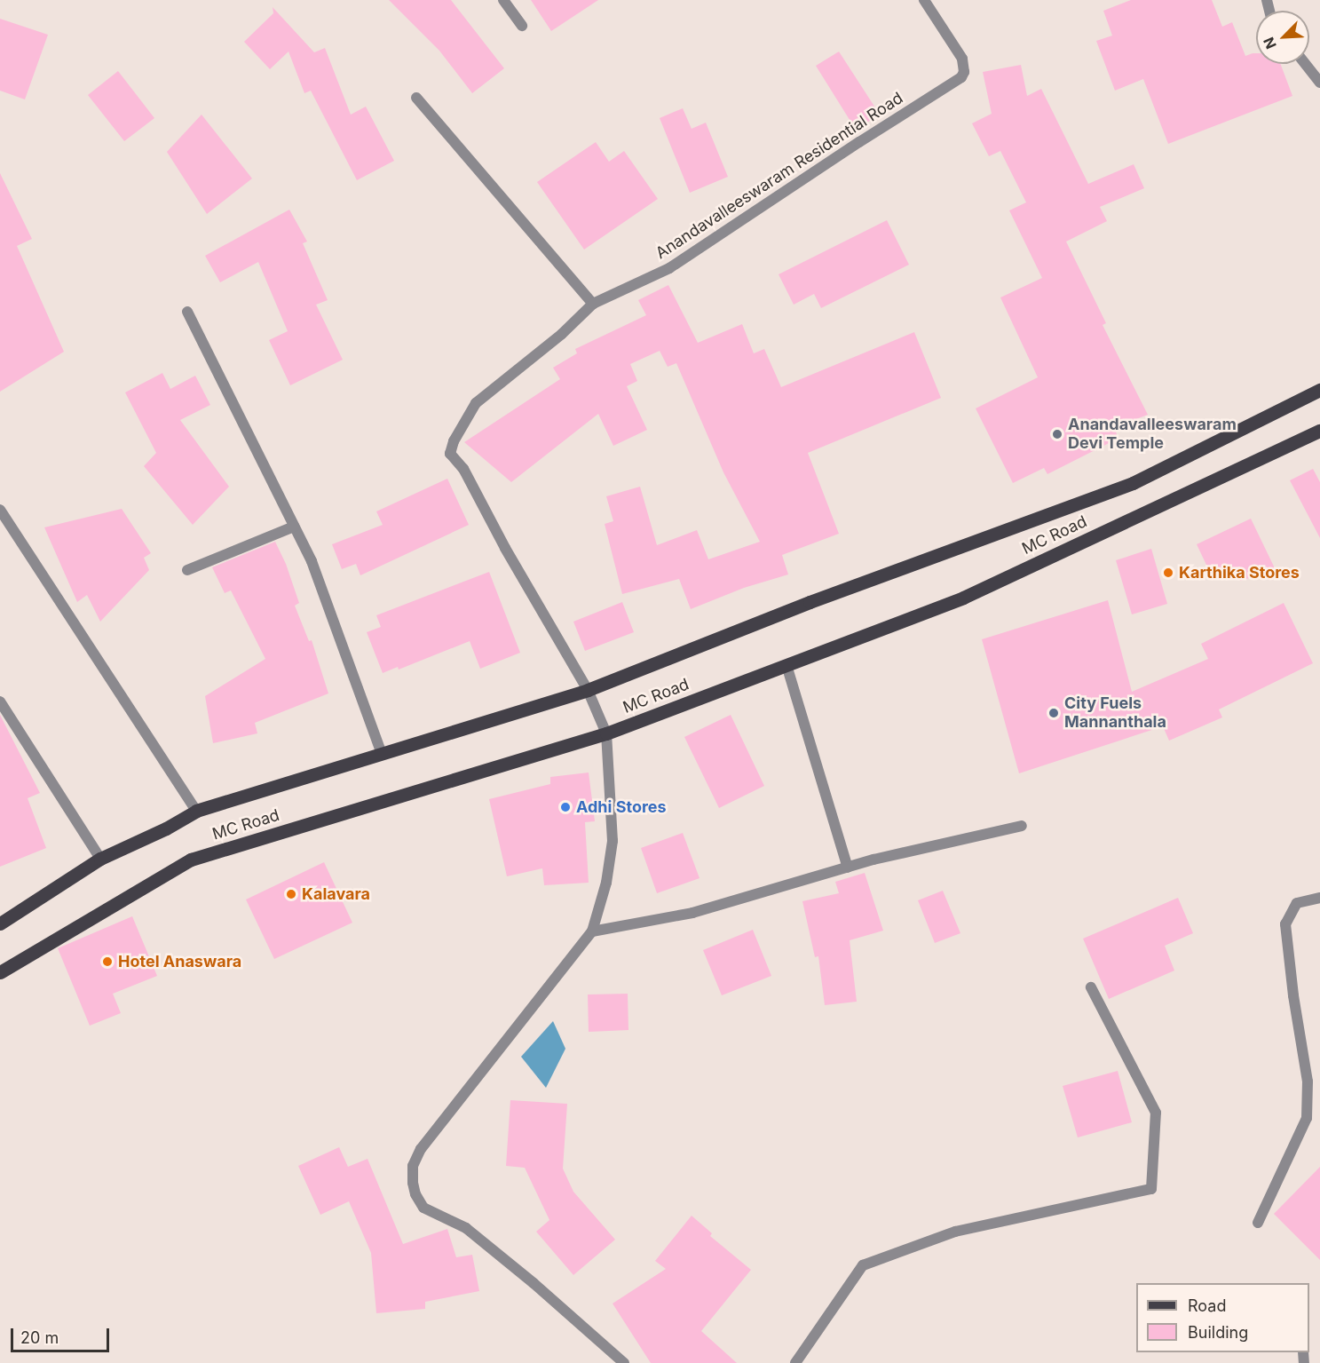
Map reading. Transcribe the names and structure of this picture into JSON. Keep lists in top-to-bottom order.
{
  "streets": {
    "main road": ["MC Road"],
    "street": ["Anandavalleeswaram Residential Road"]
  },
  "crossings": [
    ["Anandavalleeswaram Residential Road", "MC Road"]
  ],
  "places": [
    "Anandavalleeswaram Devi Temple",
    "Karthika Stores",
    "City Fuels Mannanthala",
    "Adhi Stores",
    "Kalavara",
    "Hotel Anaswara"
  ],
  "legend": ["Road", "Building"],
  "scale_bar": "20 m",
  "north": "bottom left"
}
